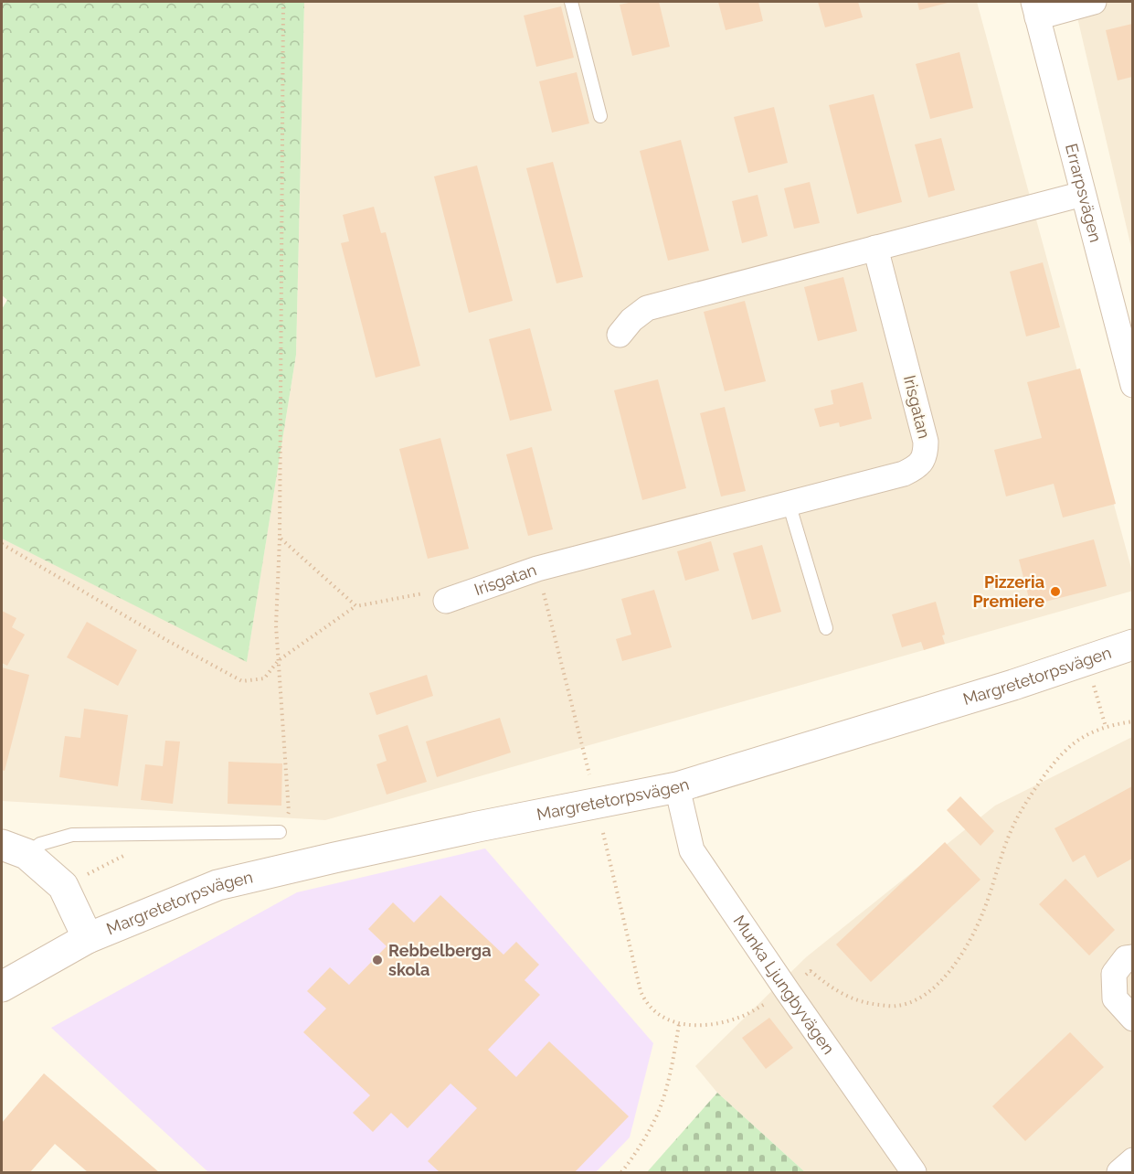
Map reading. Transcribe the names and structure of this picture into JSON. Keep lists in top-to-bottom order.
{
  "streets": {
    "street": [
      "Errarpsvägen",
      "Irisgatan",
      "Margretetorpsvägen",
      "Munka Ljungbyvägen"
    ]
  },
  "crossings": [
    ["Margretetorpsvägen", "Munka Ljungbyvägen"]
  ],
  "places": ["Pizzeria Premiere", "Rebbelberga skola"]
}
